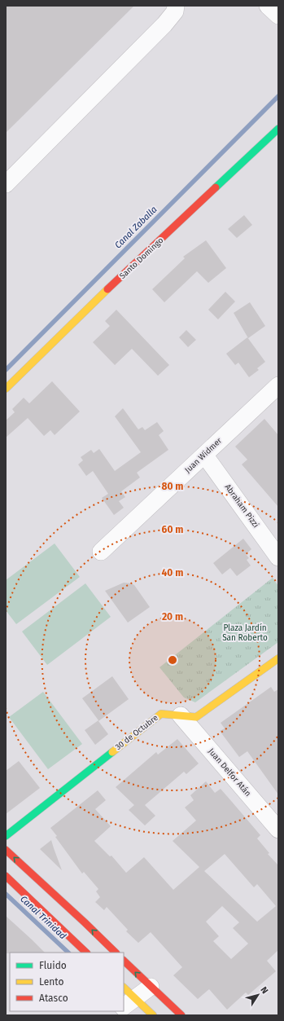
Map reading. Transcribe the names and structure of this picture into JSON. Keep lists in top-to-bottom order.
{
  "streets": {
    "street": [
      "Santo Domingo",
      "Juan Widmer",
      "Abraham Pizzi",
      "30 de Octubre",
      "Juan Delfor Atán"
    ]
  },
  "crossings": [
    ["Juan Widmer", "Abraham Pizzi"],
    ["30 de Octubre", "Juan Delfor Atán"]
  ],
  "water": ["Canal Zaballa", "Canal Trinidad"],
  "parks": ["Plaza Jardín San Roberto"],
  "legend": ["Fluido", "Lento", "Atasco"],
  "north": "top right",
  "rings": [
    "80 m",
    "60 m",
    "40 m",
    "20 m"
  ]
}
